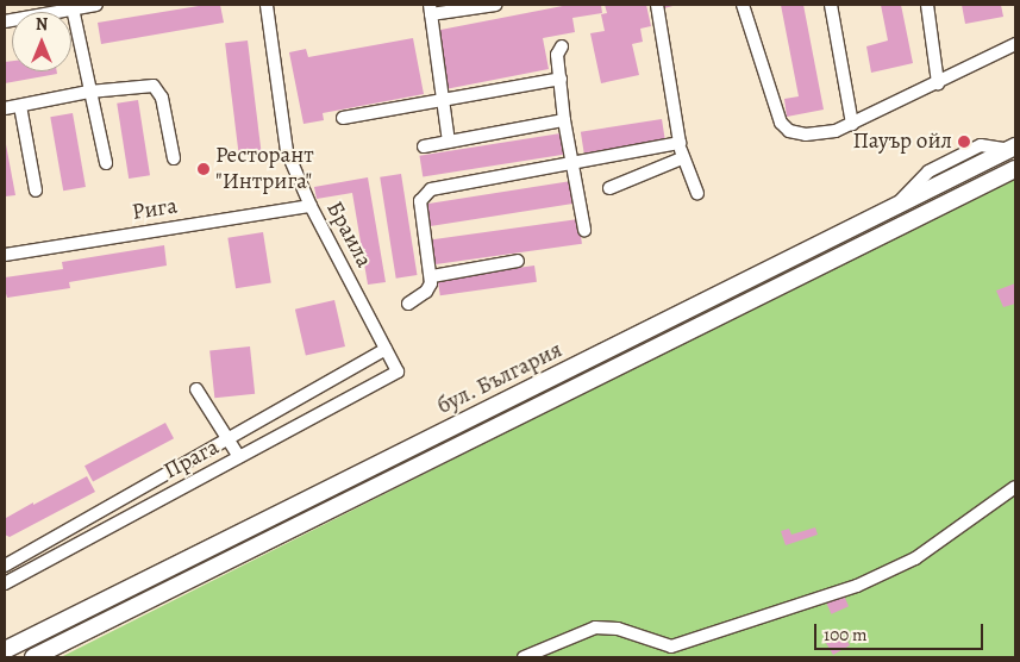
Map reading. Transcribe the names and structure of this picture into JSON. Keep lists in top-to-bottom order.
{
  "streets": {
    "highway": ["бул. България"],
    "street": ["Рига", "Браила", "Прага"]
  },
  "crossings": [
    ["Рига", "Браила"],
    ["Браила", "Прага"]
  ],
  "places": ["Пауър ойл", "Ресторант \"Интрига\""],
  "scale_bar": "100 m",
  "north": "top"
}
